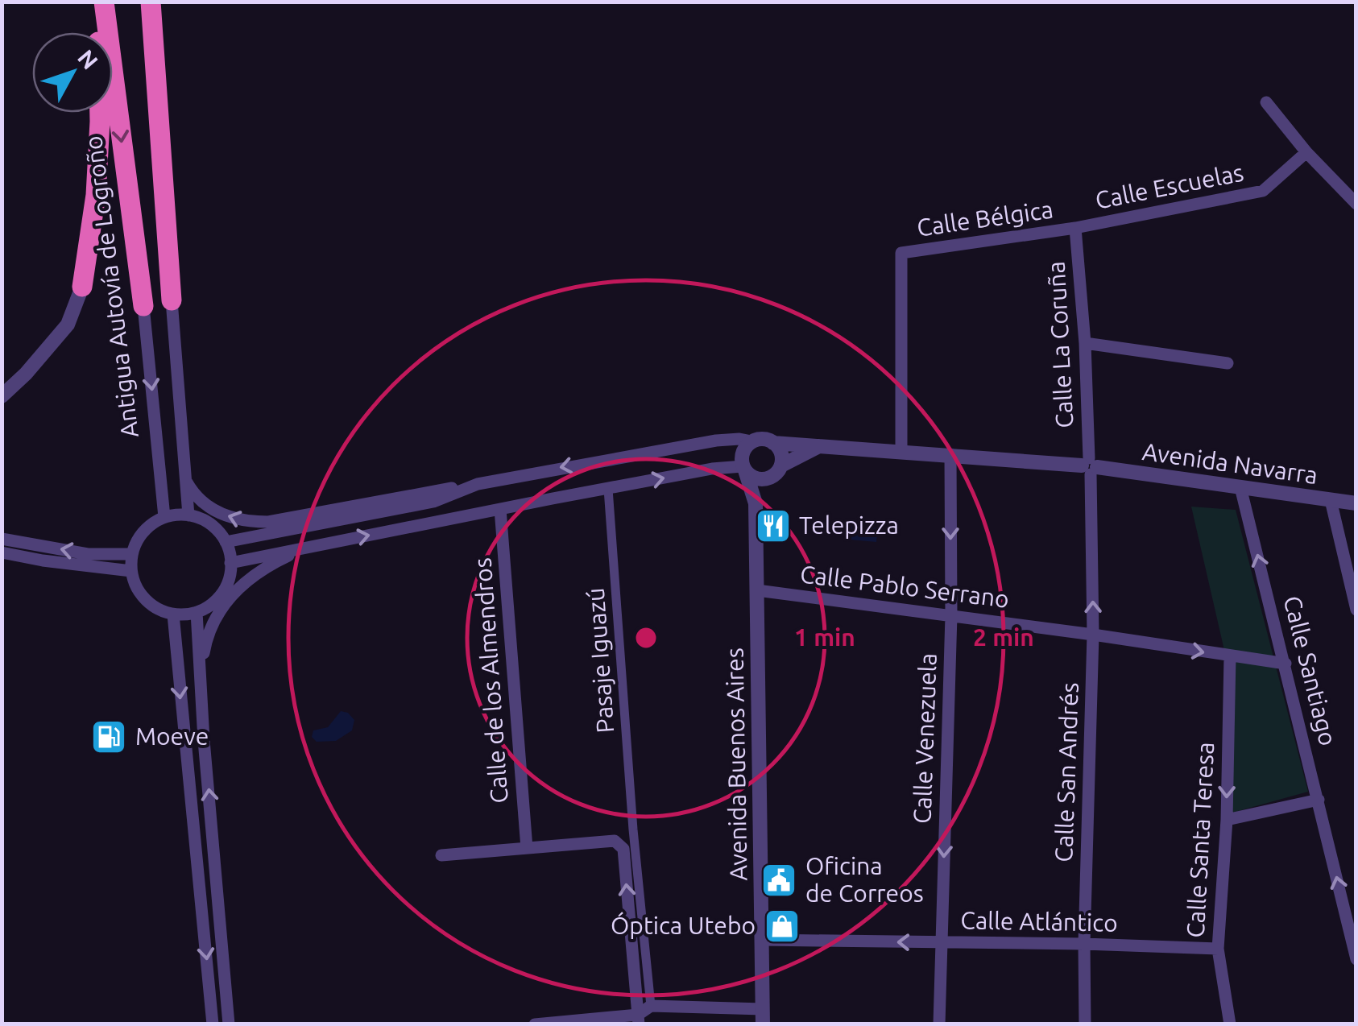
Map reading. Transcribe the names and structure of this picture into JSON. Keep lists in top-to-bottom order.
{
  "streets": {
    "highway": ["Antigua Autovía de Logroño"],
    "street": [
      "Calle Escuelas",
      "Calle Bélgica",
      "Calle La Coruña",
      "Avenida Navarra",
      "Calle Pablo Serrano",
      "Pasaje Iguazú",
      "Calle Santiago",
      "Calle de los Almendros",
      "Calle Venezuela",
      "Avenida Buenos Aires",
      "Calle San Andrés",
      "Calle Santa Teresa",
      "Calle Atlántico"
    ]
  },
  "crossings": [
    ["Calle Escuelas", "Calle Bélgica"],
    ["Calle Escuelas", "Calle La Coruña"],
    ["Calle Bélgica", "Calle La Coruña"],
    ["Calle Bélgica", "Avenida Navarra"],
    ["Calle La Coruña", "Avenida Navarra"],
    ["Calle La Coruña", "Calle San Andrés"],
    ["Avenida Navarra", "Calle Santiago"],
    ["Avenida Navarra", "Calle Venezuela"],
    ["Avenida Navarra", "Avenida Buenos Aires"],
    ["Avenida Navarra", "Calle San Andrés"],
    ["Calle Pablo Serrano", "Calle Santiago"],
    ["Calle Pablo Serrano", "Calle Venezuela"],
    ["Calle Pablo Serrano", "Avenida Buenos Aires"],
    ["Calle Pablo Serrano", "Calle San Andrés"],
    ["Calle Pablo Serrano", "Calle Santa Teresa"],
    ["Calle Venezuela", "Calle Atlántico"],
    ["Avenida Buenos Aires", "Calle Atlántico"],
    ["Calle San Andrés", "Calle Atlántico"],
    ["Calle Santa Teresa", "Calle Atlántico"]
  ],
  "one_way": ["Calle Venezuela", "Calle Santa Teresa", "Calle Atlántico"],
  "places": {
    "restaurant": ["Telepizza"],
    "fuel station": ["Moeve"],
    "public building": ["Oficina de Correos"],
    "shop": ["Óptica Utebo"]
  },
  "north": "top right",
  "rings": ["1 min", "2 min"]
}
